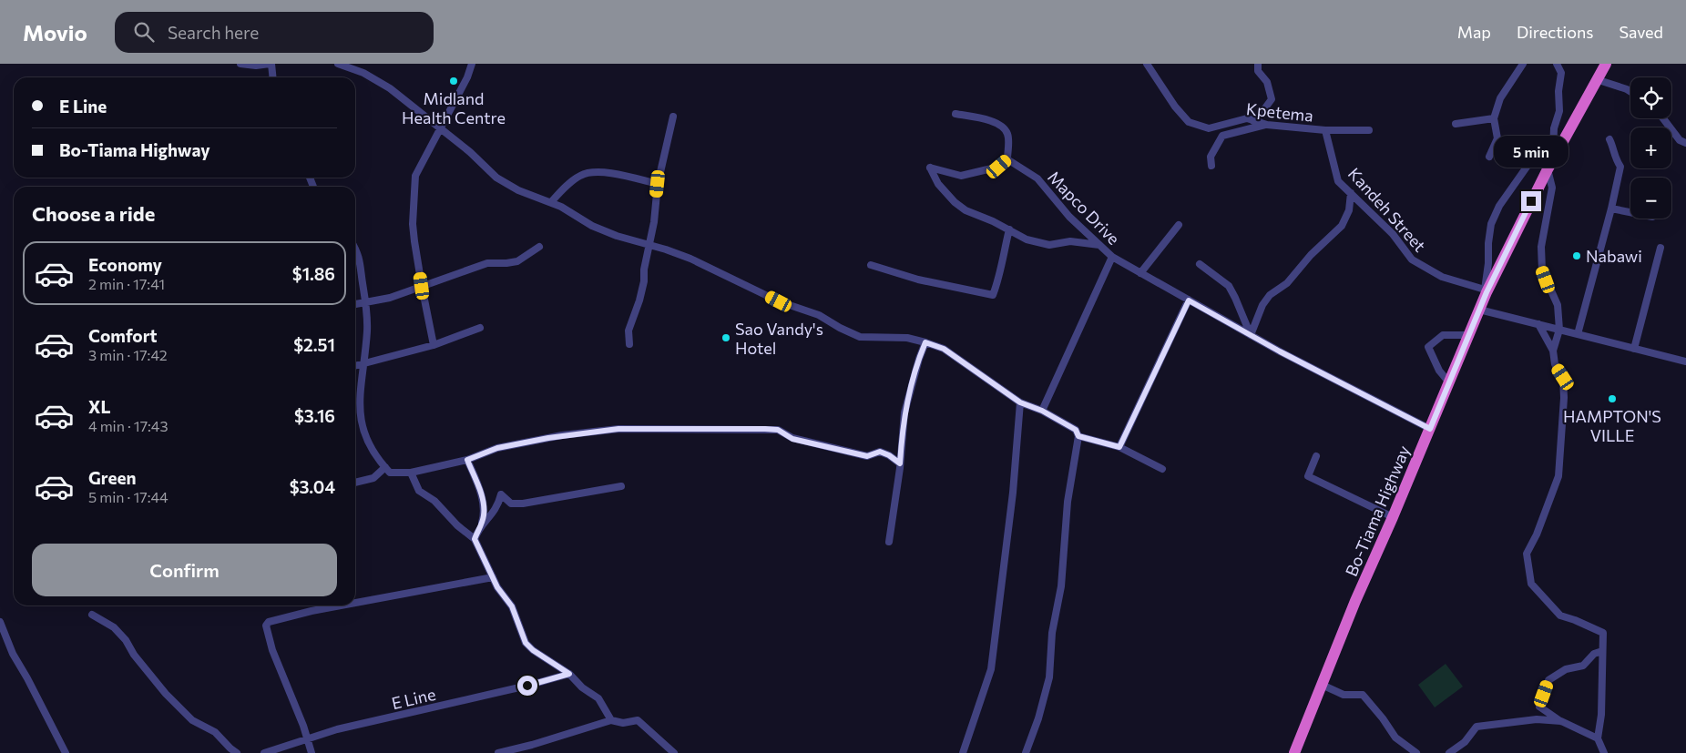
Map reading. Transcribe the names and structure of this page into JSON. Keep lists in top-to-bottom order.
{
  "streets": {
    "highway": ["Bo-Tiama Highway"],
    "street": [
      "Kpetema",
      "Mapco Drive",
      "Kandeh Street",
      "E Line"
    ]
  },
  "crossings": [
    ["Kpetema", "Kandeh Street"],
    ["Mapco Drive", "Bo-Tiama Highway"],
    ["Kandeh Street", "Bo-Tiama Highway"]
  ],
  "places": [
    "Midland Health Centre",
    "Nabawi",
    "Sao Vandy's Hotel",
    "HAMPTON'S VILLE"
  ],
  "page": {
    "header": "Movio",
    "search": "Search here",
    "nav": ["Map", "Directions", "Saved"],
    "map_buttons": ["+", "−"],
    "banner": ["E Line", "Bo-Tiama Highway"],
    "bubble": "5 min",
    "heading": "Choose a ride",
    "list": [
      {
        "name": "Economy",
        "note": "2 min · 17:41",
        "value": "$1.86"
      },
      {
        "name": "Comfort",
        "note": "3 min · 17:42",
        "value": "$2.51"
      },
      {
        "name": "XL",
        "note": "4 min · 17:43",
        "value": "$3.16"
      },
      {
        "name": "Green",
        "note": "5 min · 17:44",
        "value": "$3.04"
      }
    ],
    "buttons": "Confirm"
  }
}
